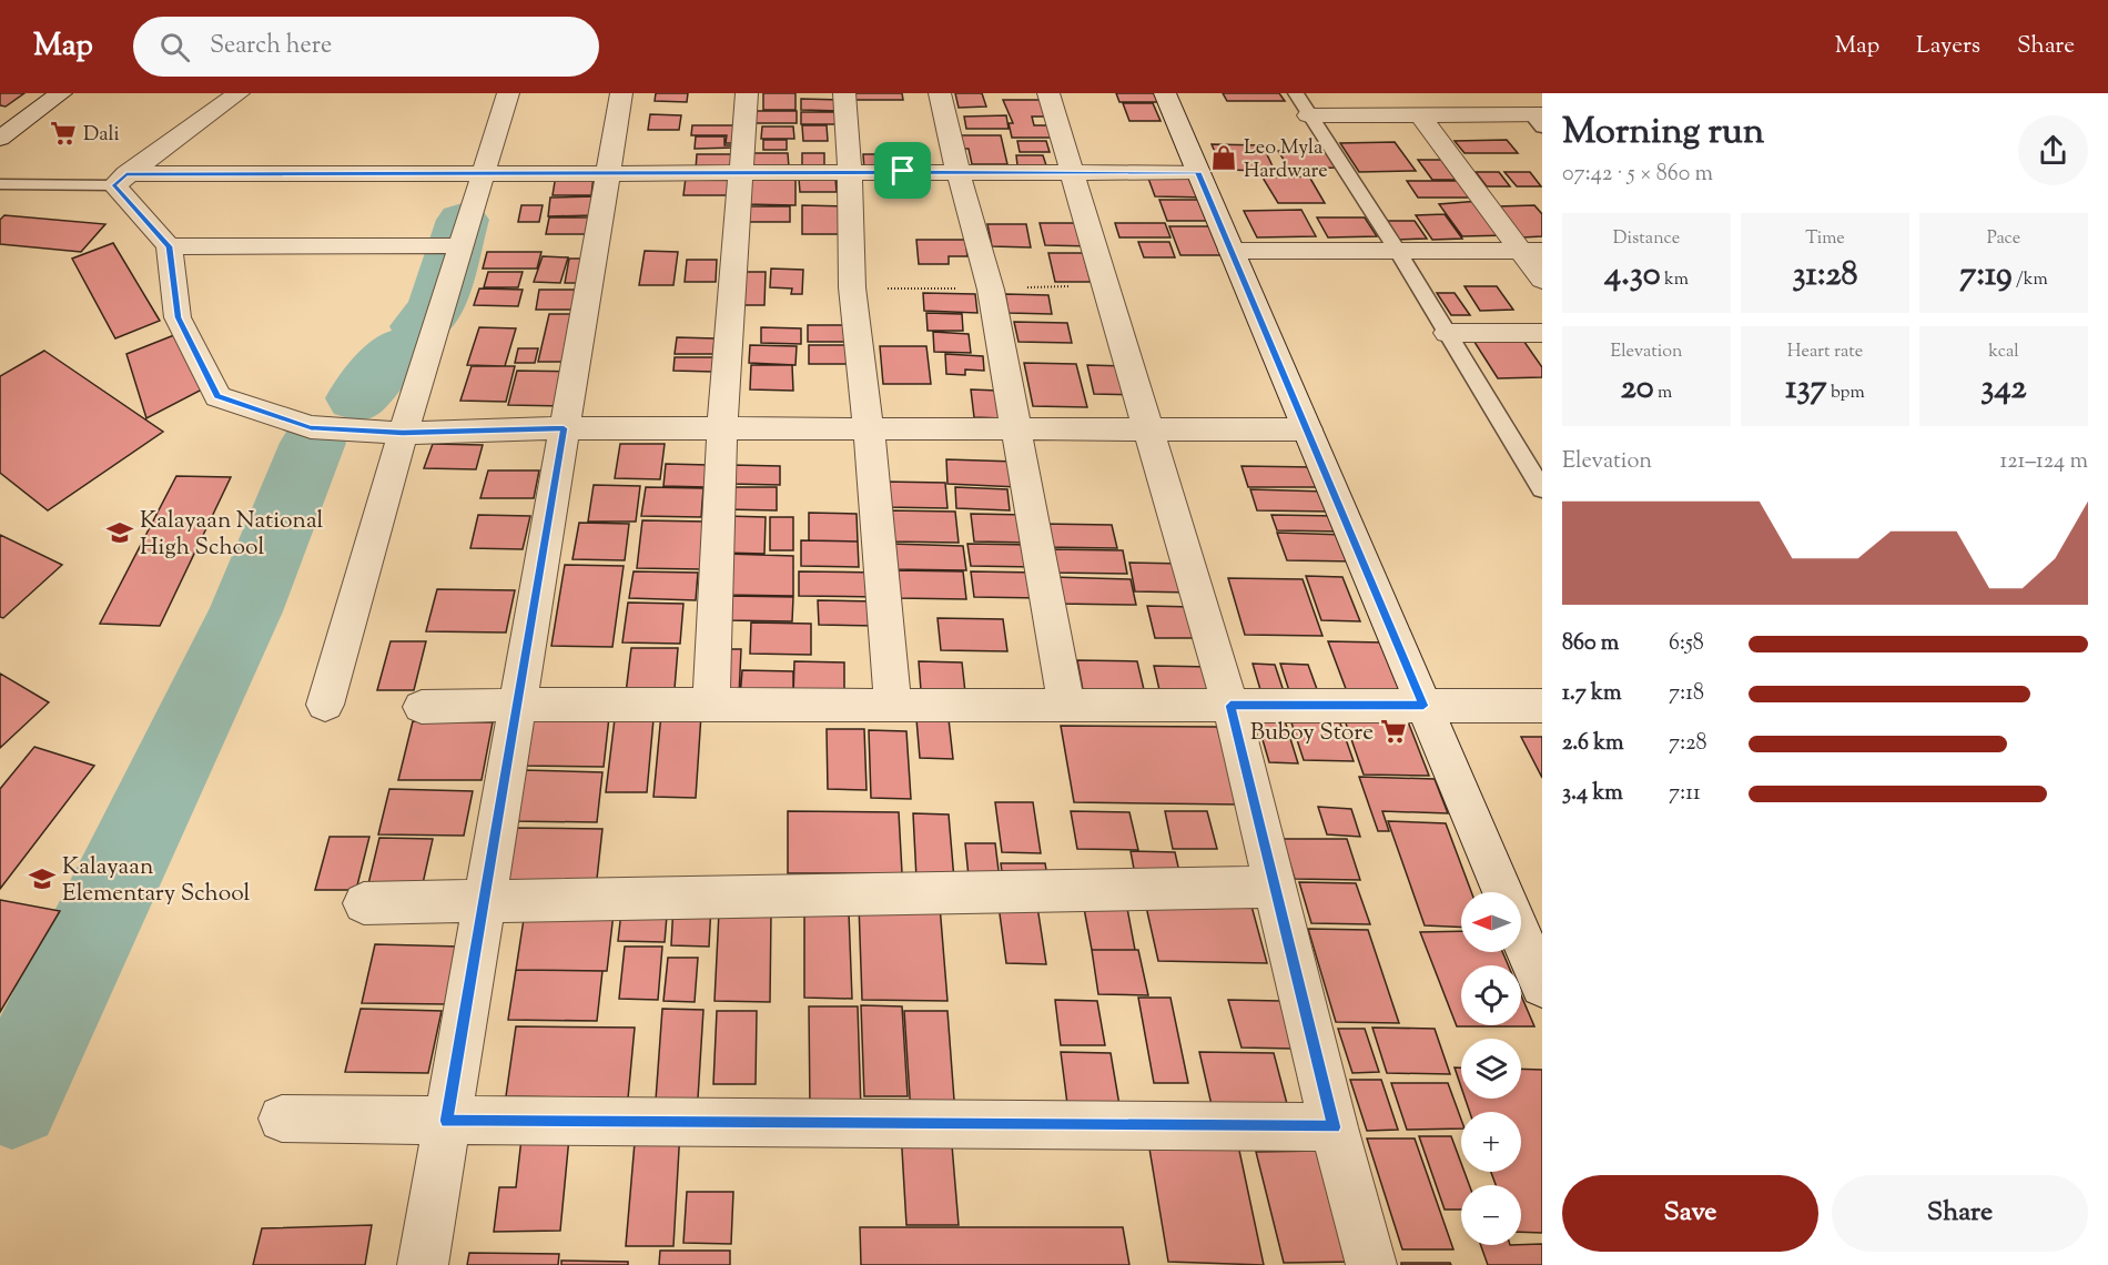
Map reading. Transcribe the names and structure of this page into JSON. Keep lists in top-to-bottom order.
{
  "places": {
    "supermarket": ["Dali", "Buboy Store"],
    "shop": ["Leo Myla Hardware"],
    "school or university": ["Kalayaan National High School", "Kalayaan Elementary School"]
  },
  "north": "left",
  "page": {
    "header": "Map",
    "search": "Search here",
    "nav": ["Map", "Layers", "Share"],
    "heading": ["Morning run", "07:42 · 5 × 860 m"],
    "stats": [
      ["Distance", "4.30 km"],
      ["Time", "31:28"],
      ["Pace", "7:19 /km"],
      ["Elevation", "20 m"],
      ["Heart rate", "137 bpm"],
      ["kcal", "342"]
    ],
    "chart": ["Elevation", "121–124 m"],
    "list": [
      {
        "name": "860 m",
        "note": "6:58"
      },
      {
        "name": "1.7 km",
        "note": "7:18"
      },
      {
        "name": "2.6 km",
        "note": "7:28"
      },
      {
        "name": "3.4 km",
        "note": "7:11"
      }
    ],
    "map_buttons": ["+", "−"],
    "buttons": ["Save", "Share"]
  }
}
